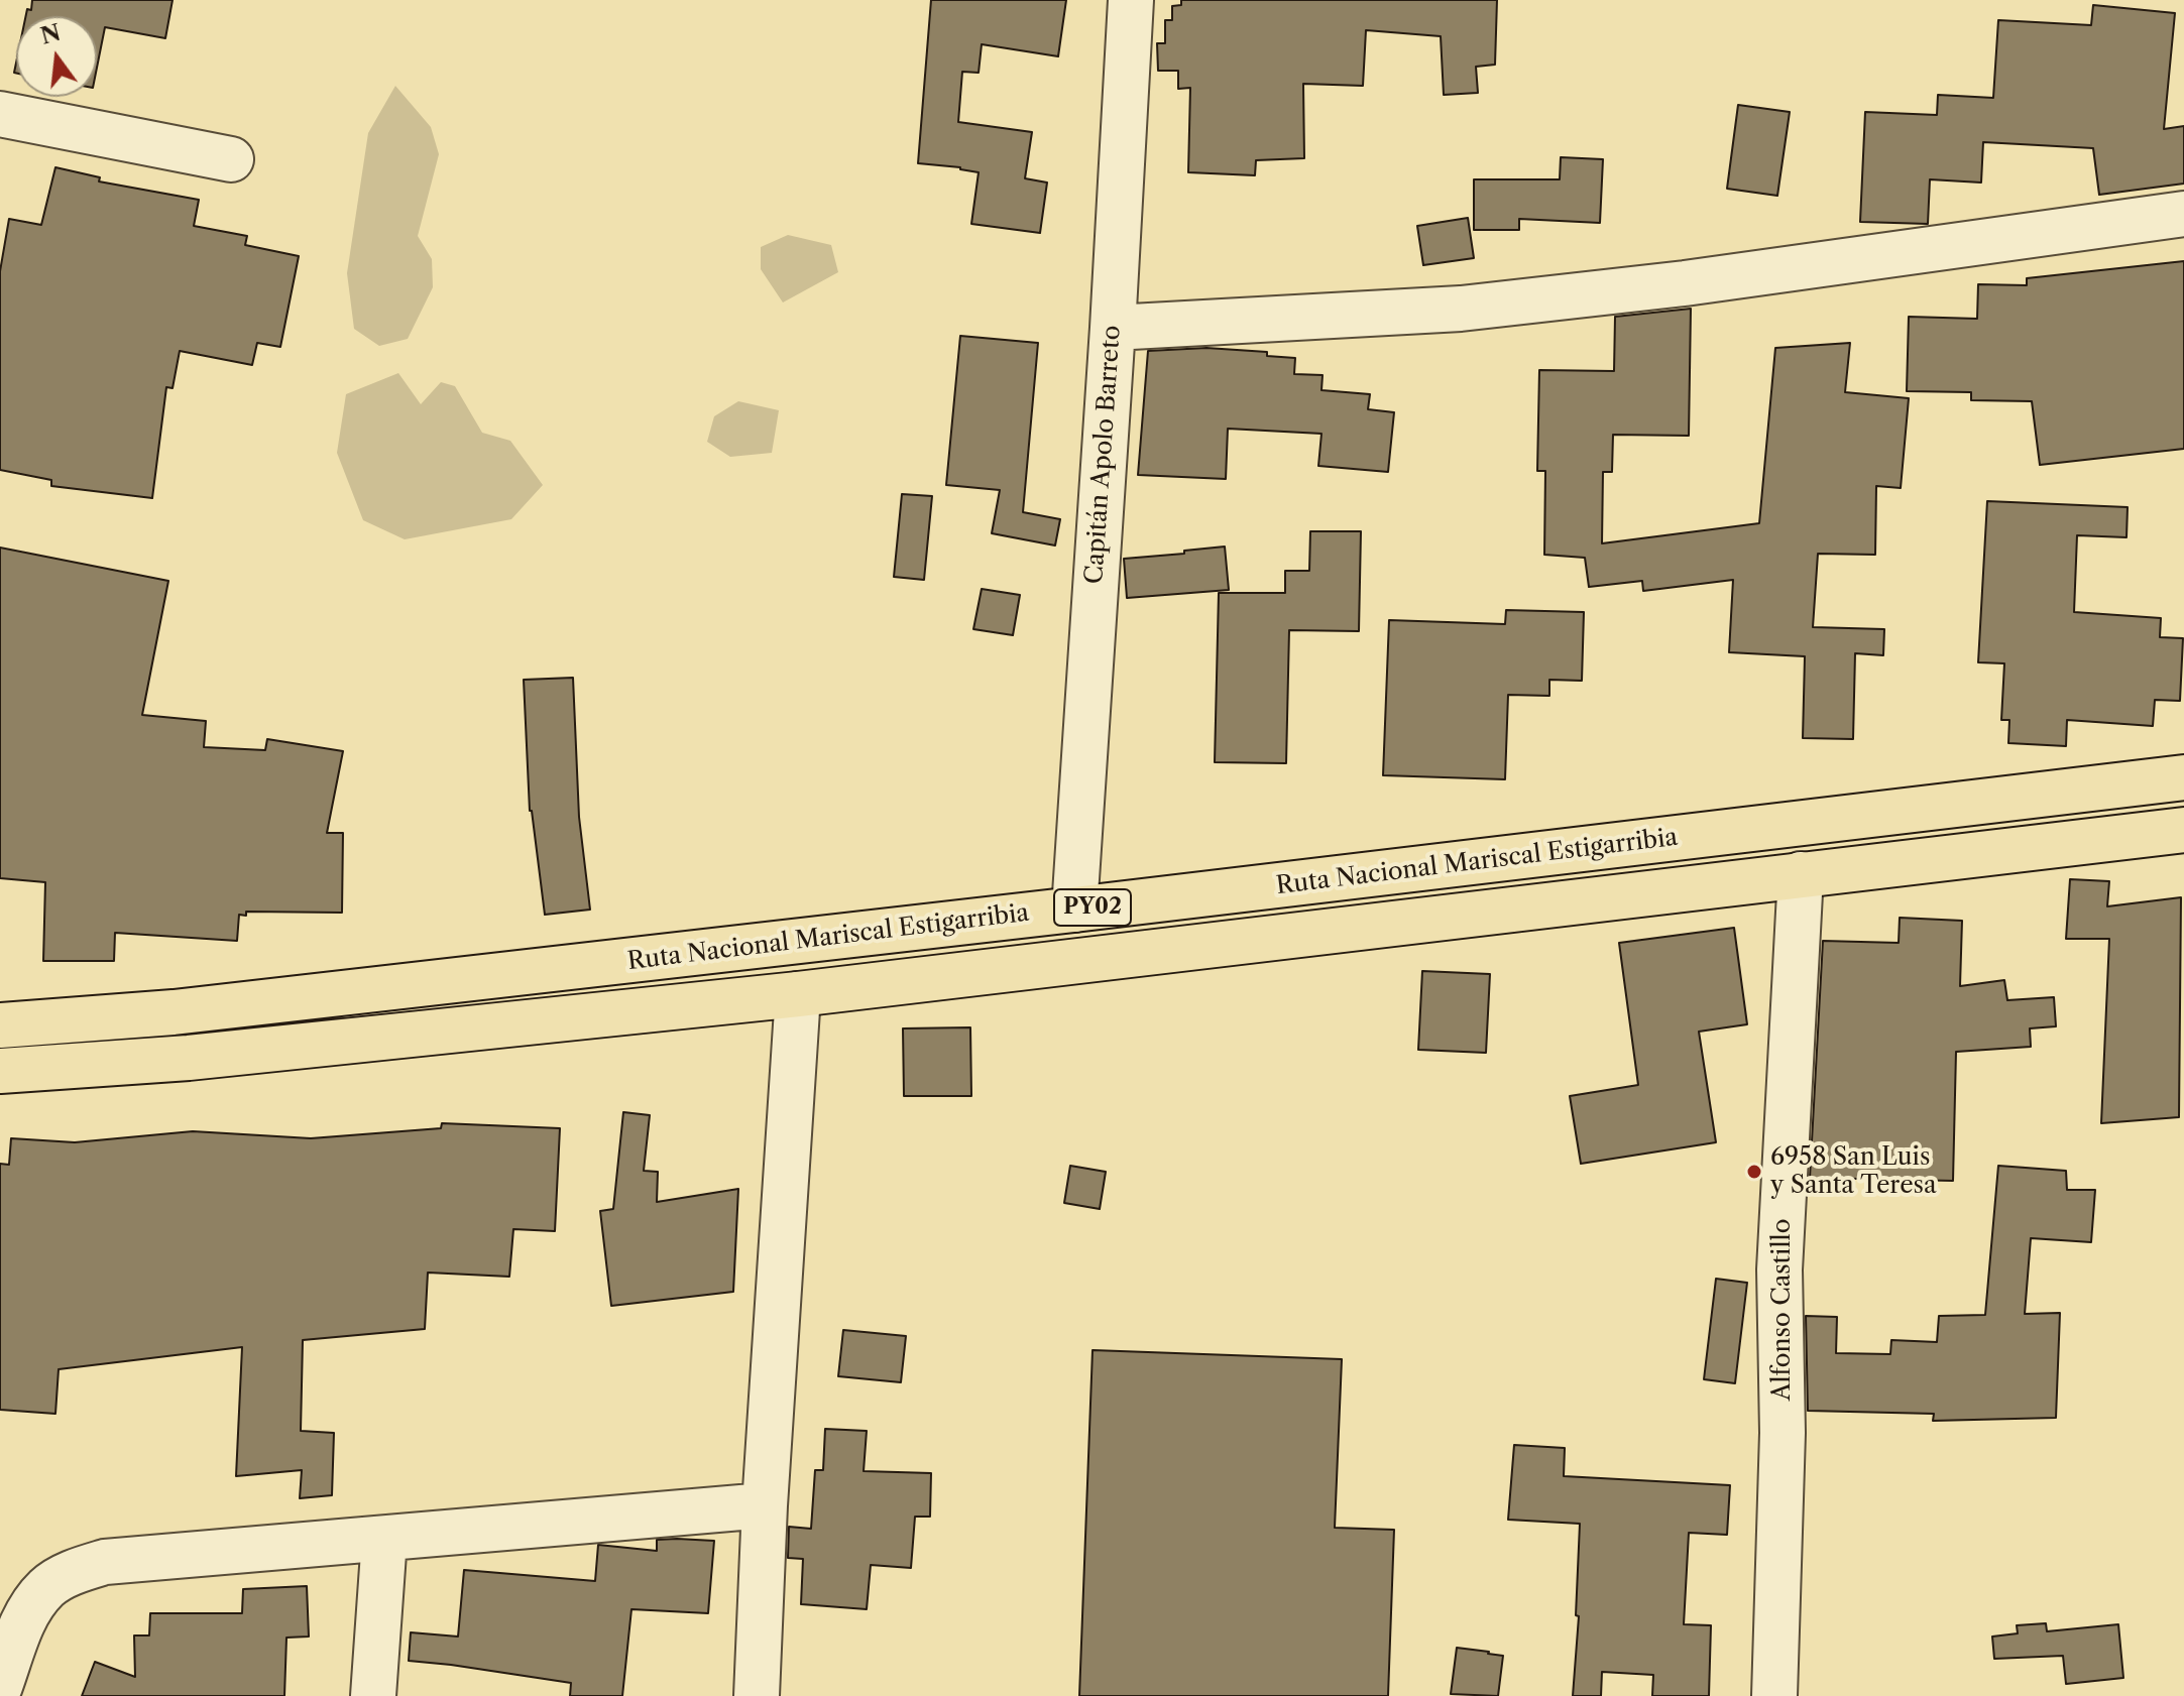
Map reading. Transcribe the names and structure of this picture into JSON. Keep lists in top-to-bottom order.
{
  "streets": {
    "highway": ["Ruta Nacional Mariscal Estigarribia", "PY02"],
    "street": ["Capitán Apolo Barreto", "Alfonso Castillo"]
  },
  "crossings": [
    ["Capitán Apolo Barreto", "Ruta Nacional Mariscal Estigarribia"],
    ["Ruta Nacional Mariscal Estigarribia", "Alfonso Castillo"]
  ],
  "places": ["6958 San Luis y Santa Teresa"],
  "north": "top"
}
